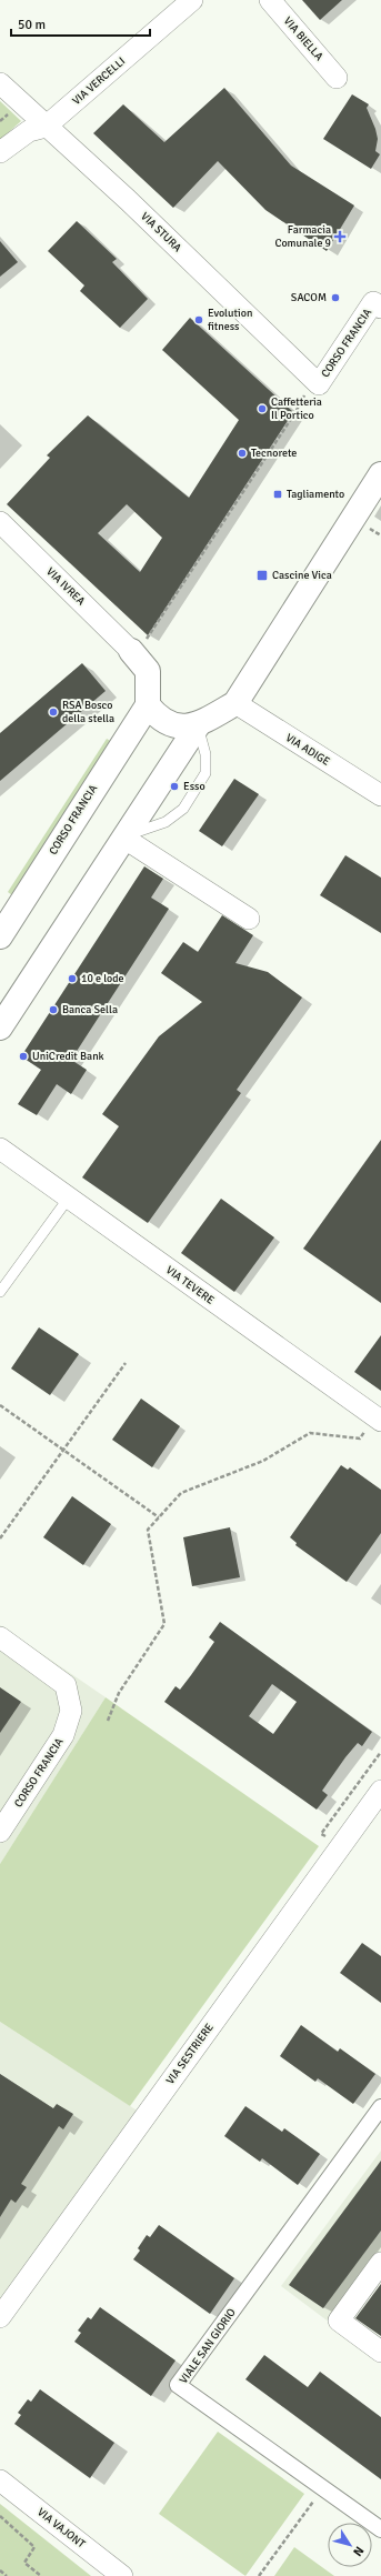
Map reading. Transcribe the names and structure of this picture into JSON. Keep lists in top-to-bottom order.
{
  "streets": {
    "main road": ["CORSO FRANCIA"],
    "street": [
      "VIA BIELLA",
      "VIA VERCELLI",
      "VIA STURA",
      "VIA IVREA",
      "VIA ADIGE",
      "VIA TEVERE",
      "VIA SESTRIERE",
      "VIALE SAN GIORIO",
      "VIA VAJONT"
    ]
  },
  "crossings": [
    ["VIA VERCELLI", "VIA STURA"],
    ["VIA STURA", "CORSO FRANCIA"]
  ],
  "places": {
    "health": ["Farmacia Comunale 9"],
    "other": [
      "SACOM",
      "Evolution fitness",
      "Caffetteria Il Portico",
      "Tecnorete",
      "RSA Bosco della stella",
      "Esso",
      "10 e lode",
      "Banca Sella",
      "UniCredit Bank"
    ],
    "transit": ["Tagliamento", "Cascine Vica"]
  },
  "scale_bar": "50 m",
  "north": "bottom right"
}
